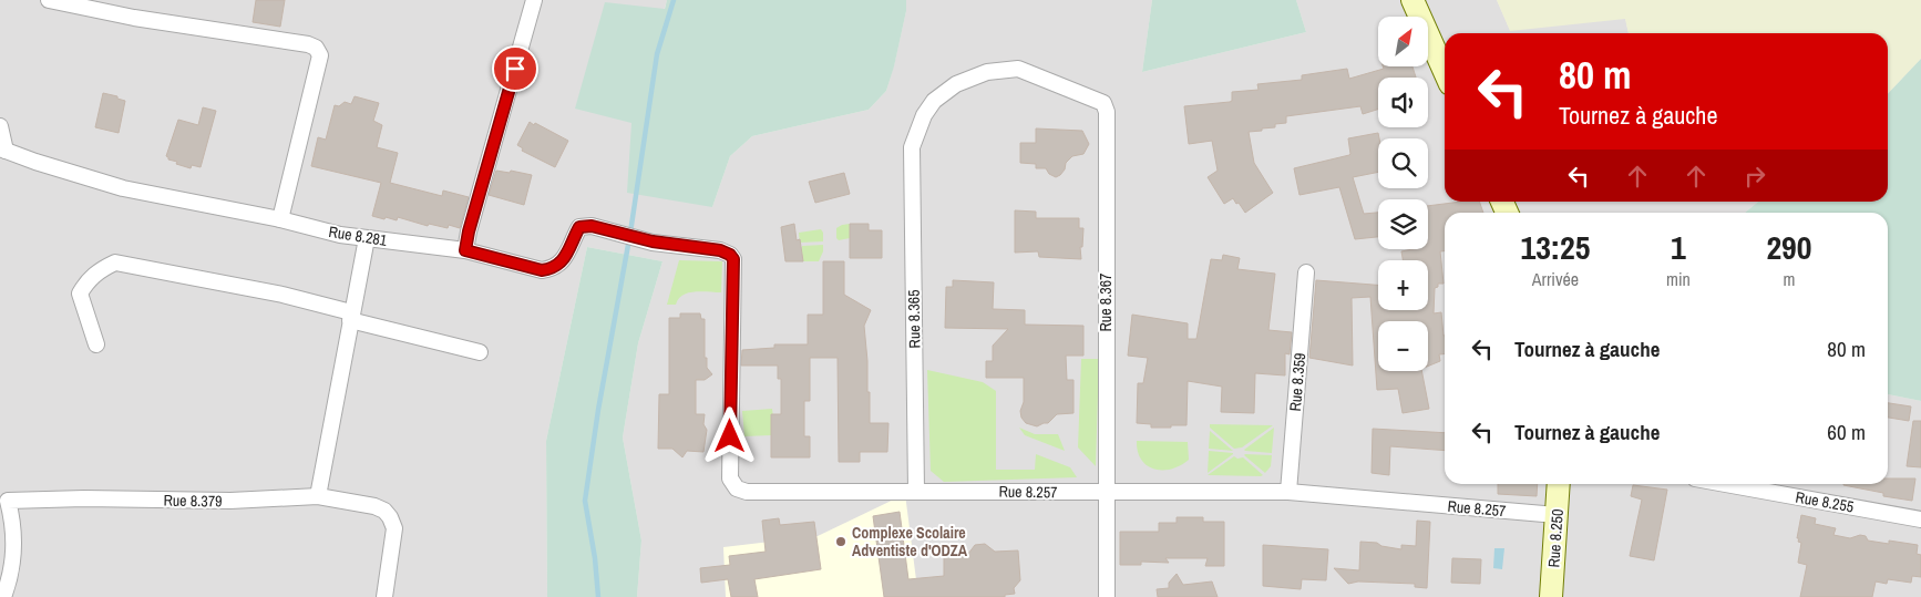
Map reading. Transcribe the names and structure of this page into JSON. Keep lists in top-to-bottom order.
{
  "streets": {
    "street": [
      "Rue 8.281",
      "Rue 8.367",
      "Rue 8.365",
      "Rue 8.359",
      "Rue 8.257",
      "Rue 8.379",
      "Rue 8.255",
      "Rue 8.250"
    ]
  },
  "crossings": [
    ["Rue 8.281", "Rue 8.257"],
    ["Rue 8.367", "Rue 8.365"],
    ["Rue 8.367", "Rue 8.257"],
    ["Rue 8.365", "Rue 8.257"],
    ["Rue 8.359", "Rue 8.257"],
    ["Rue 8.257", "Rue 8.250"]
  ],
  "places": ["Complexe Scolaire Adventiste d'ODZA"],
  "north": "top right",
  "page": {
    "map_buttons": ["+", "−"],
    "turn": ["80 m", "Tournez à gauche"],
    "eta": [
      "13:25",
      "Arrivée",
      "1",
      "min",
      "290",
      "m"
    ],
    "list": [
      {
        "name": "Tournez à gauche",
        "value": "80 m"
      },
      {
        "name": "Tournez à gauche",
        "value": "60 m"
      }
    ]
  }
}
